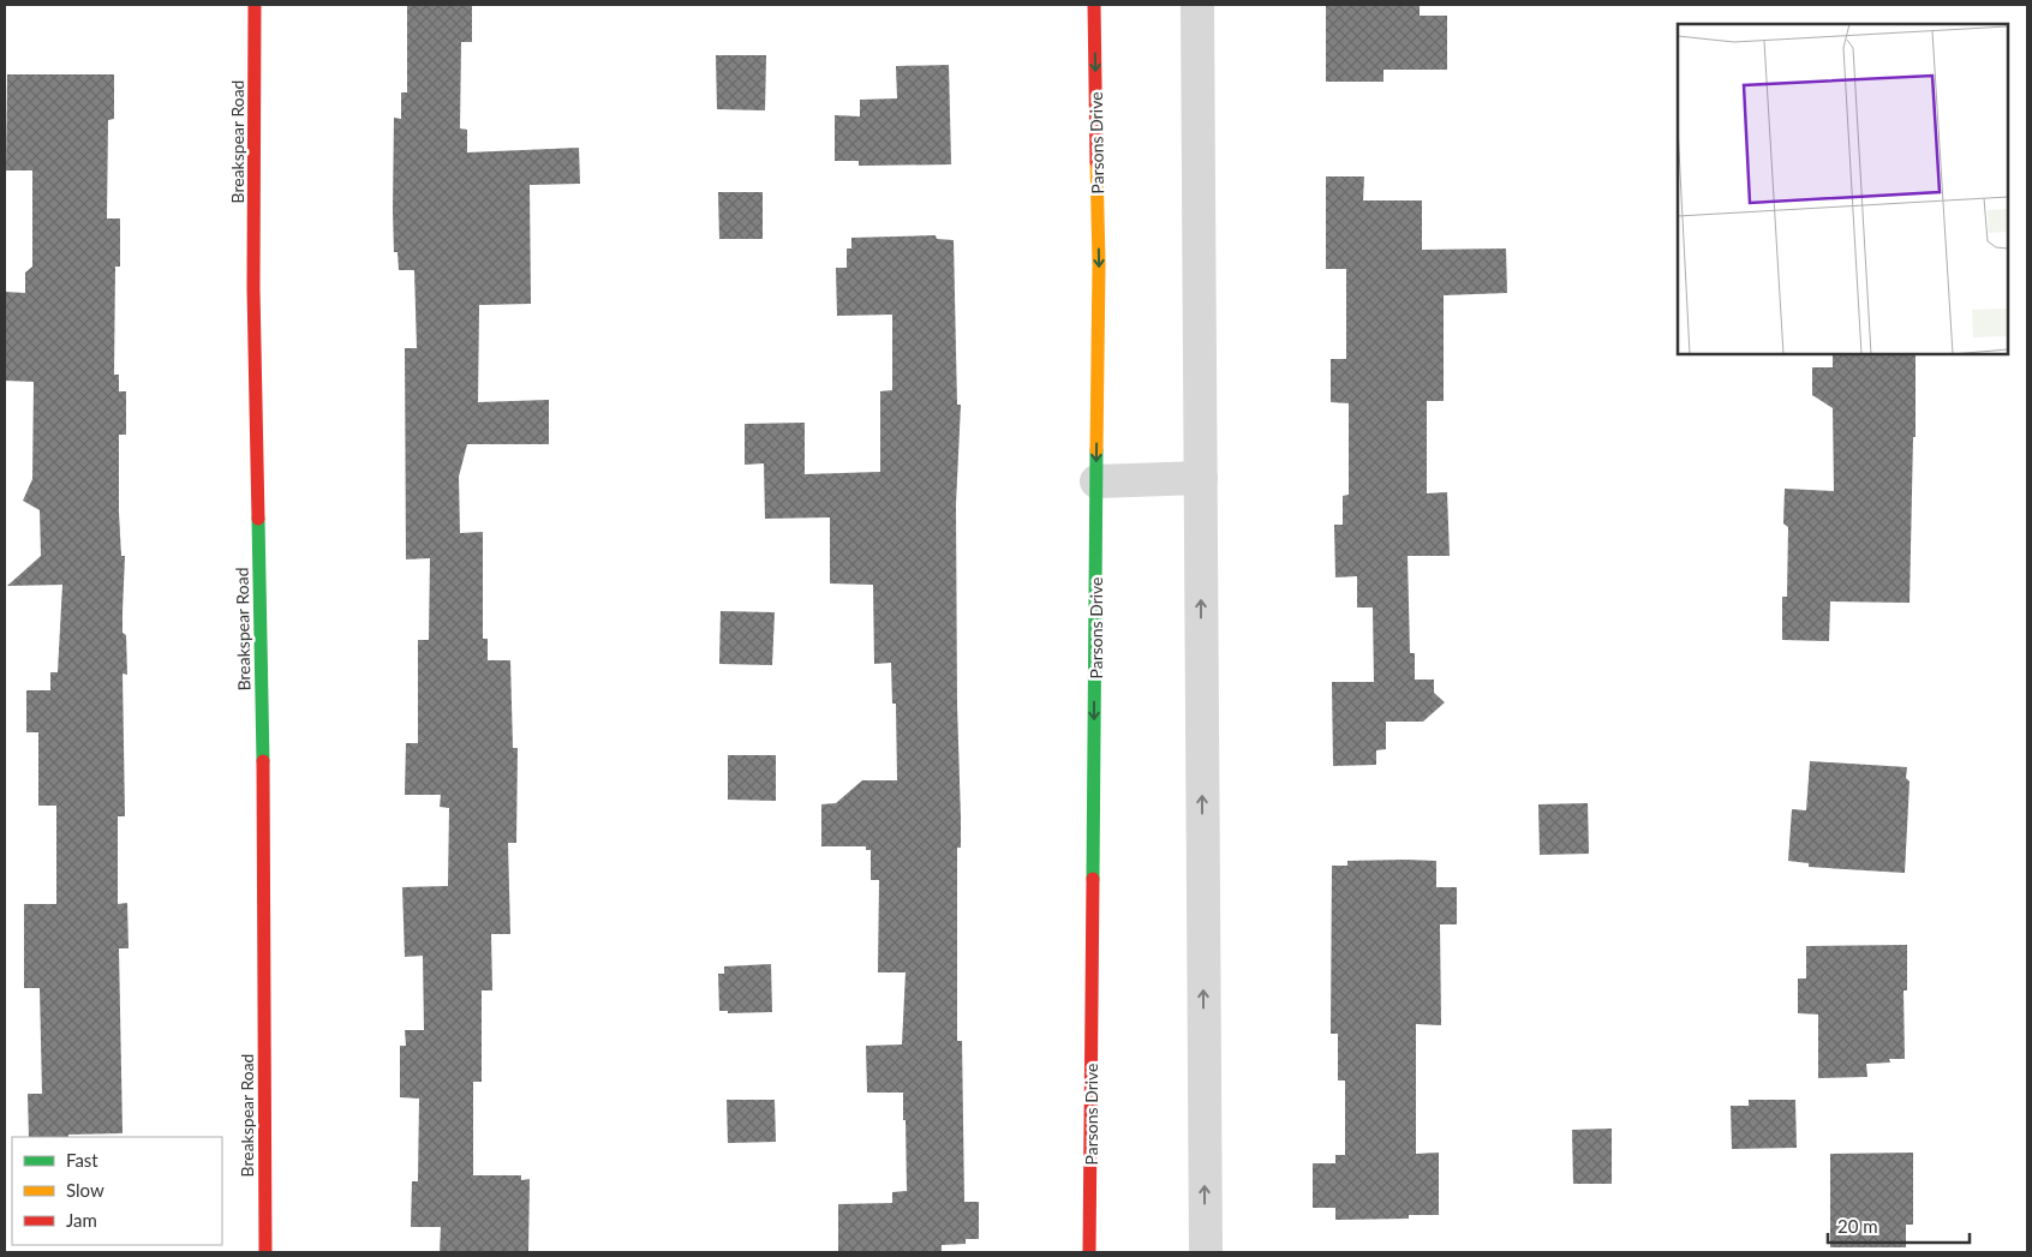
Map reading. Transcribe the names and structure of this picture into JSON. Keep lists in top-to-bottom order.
{
  "streets": {
    "street": ["Breakspear Road", "Parsons Drive"]
  },
  "legend": ["Fast", "Slow", "Jam"],
  "scale_bar": "20 m"
}
